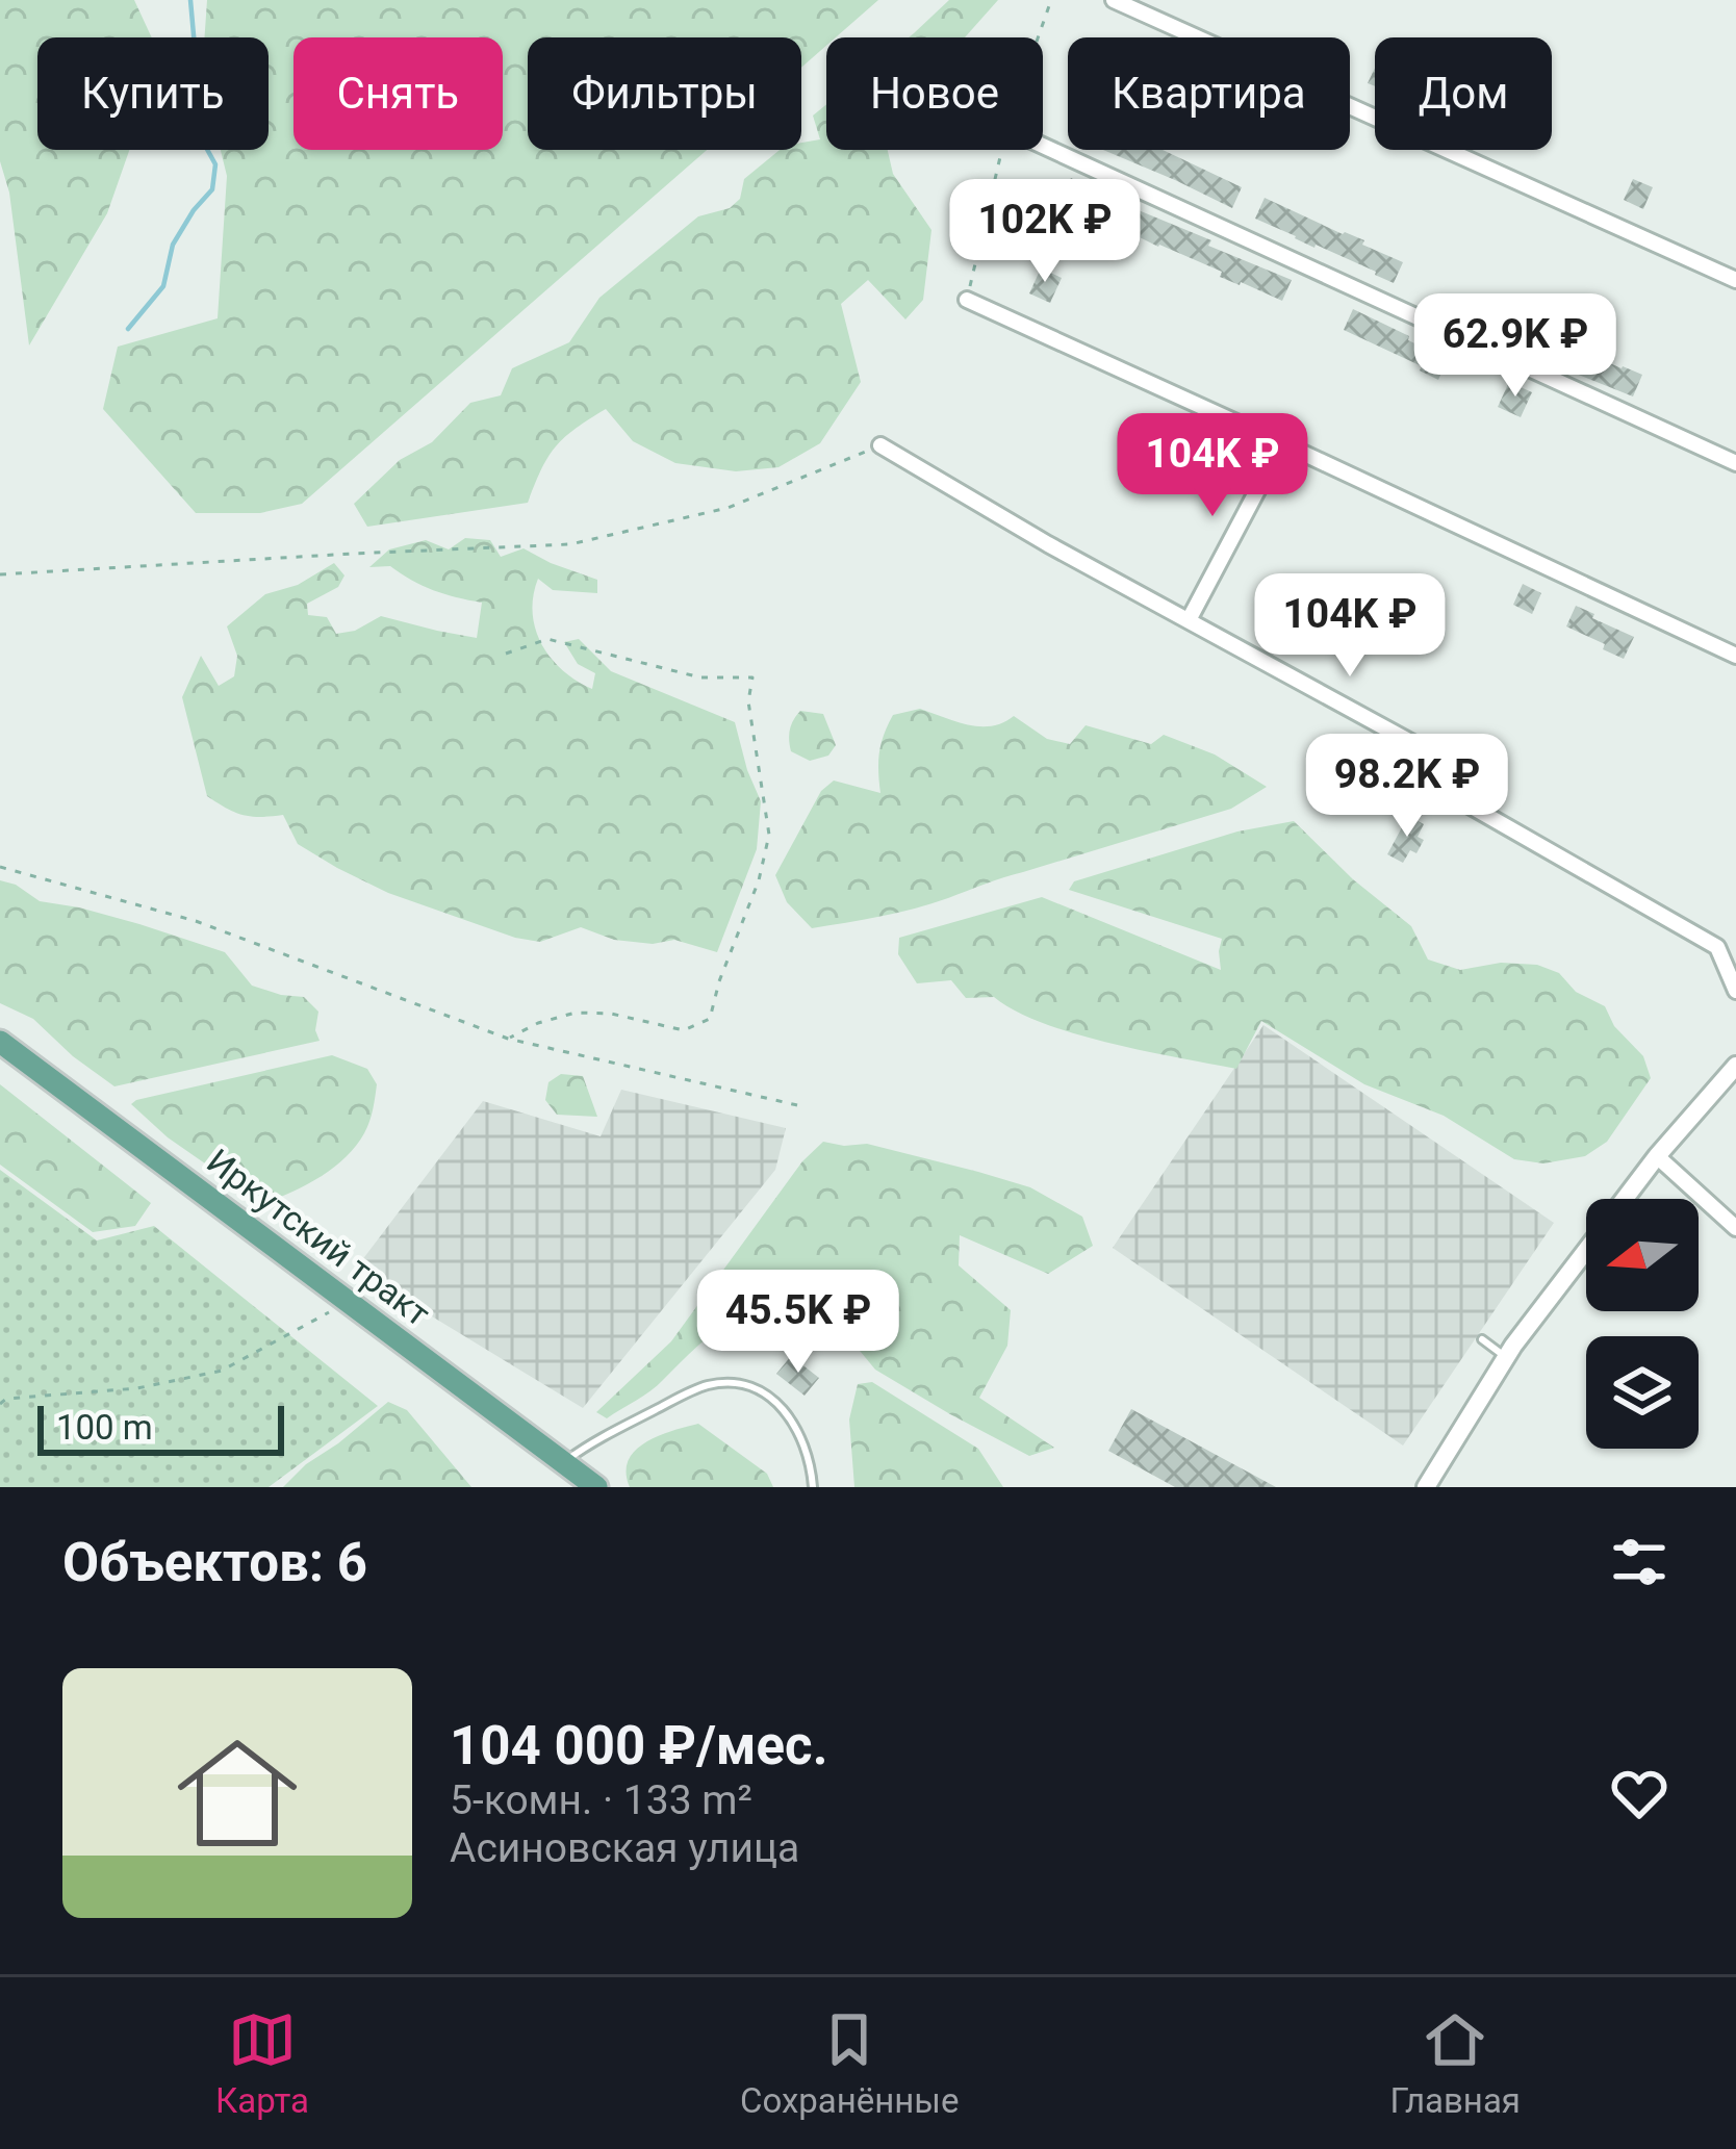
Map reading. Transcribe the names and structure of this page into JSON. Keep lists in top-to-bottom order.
{
  "streets": {
    "main road": ["Иркутский тракт"]
  },
  "scale_bar": "100 m",
  "north": "left",
  "page": {
    "chip": [
      "Купить",
      "Снять",
      "Фильтры",
      "Новое",
      "Квартира",
      "Дом"
    ],
    "price": [
      "102K ₽",
      "62.9K ₽",
      "104K ₽",
      "104K ₽",
      "98.2K ₽",
      "45.5K ₽"
    ],
    "scale": "100 m",
    "heading": "Объектов: 6",
    "list": [
      {
        "name": "104 000 ₽/мес.",
        "note": "5-комн. · 133 m² · Асиновская улица"
      }
    ],
    "tabs": ["Карта", "Сохранённые", "Главная"]
  }
}
